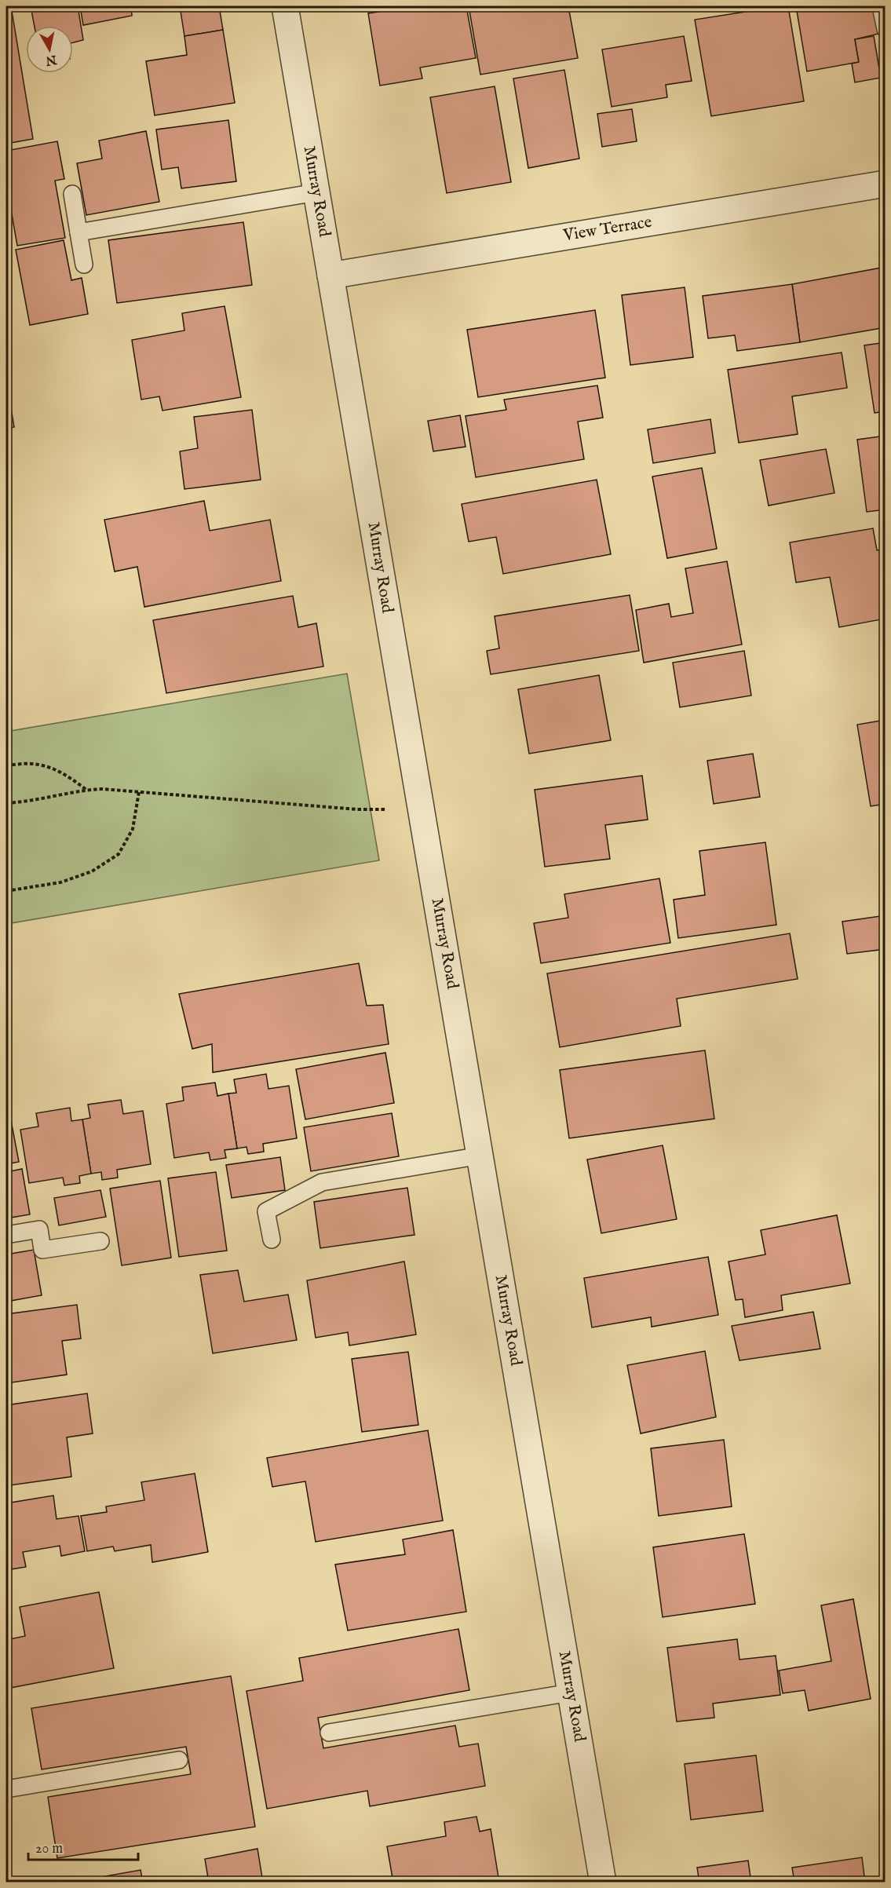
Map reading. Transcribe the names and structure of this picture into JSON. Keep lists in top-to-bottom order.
{
  "streets": {
    "street": ["Murray Road", "View Terrace"]
  },
  "crossings": [
    ["Murray Road", "View Terrace"]
  ],
  "scale_bar": "20 m",
  "north": "bottom"
}
